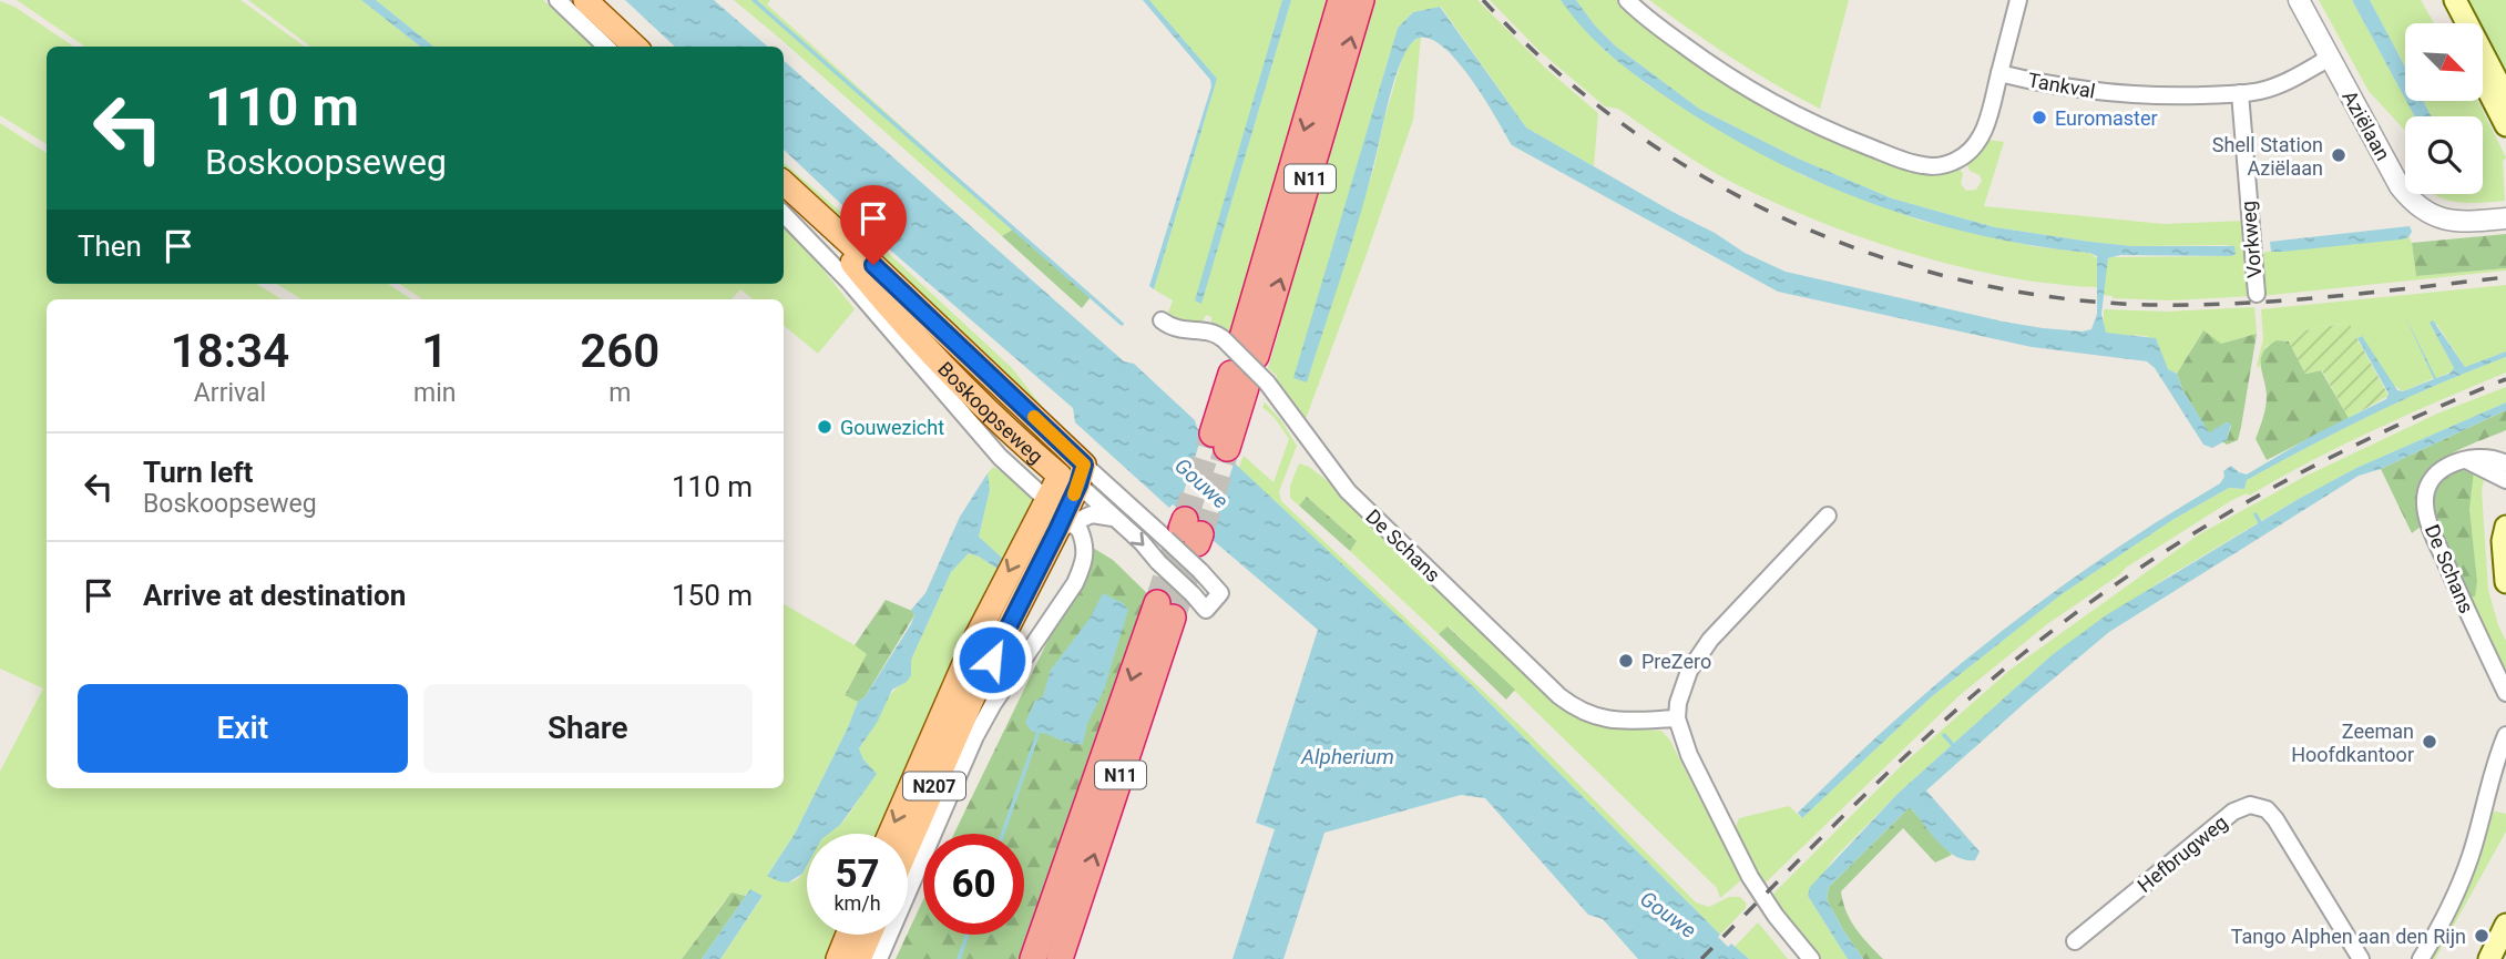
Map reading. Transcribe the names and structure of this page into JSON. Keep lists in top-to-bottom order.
{
  "streets": {
    "highway": ["N11"],
    "main road": ["Boskoopseweg", "N207"],
    "street": [
      "Tankval",
      "Aziëlaan",
      "Vorkweg",
      "De Schans",
      "Hefbrugweg"
    ]
  },
  "crossings": [
    ["Tankval", "Aziëlaan"],
    ["Tankval", "Vorkweg"],
    ["N11", "De Schans"],
    ["Boskoopseweg", "N207"]
  ],
  "water": ["Gouwe", "Alpherium"],
  "places": [
    "Euromaster",
    "Shell Station Aziëlaan",
    "Gouwezicht",
    "PreZero",
    "Zeeman Hoofdkantoor",
    "Tango Alphen aan den Rijn"
  ],
  "north": "bottom right",
  "page": {
    "turn": ["110 m", "Boskoopseweg"],
    "then": "Then",
    "eta": [
      "18:34",
      "Arrival",
      "1",
      "min",
      "260",
      "m"
    ],
    "list": [
      {
        "name": "Turn left",
        "note": "Boskoopseweg",
        "value": "110 m"
      },
      {
        "name": "Arrive at destination",
        "value": "150 m"
      }
    ],
    "buttons": ["Exit", "Share"],
    "speed": "57 km/h",
    "limit": "60"
  }
}
